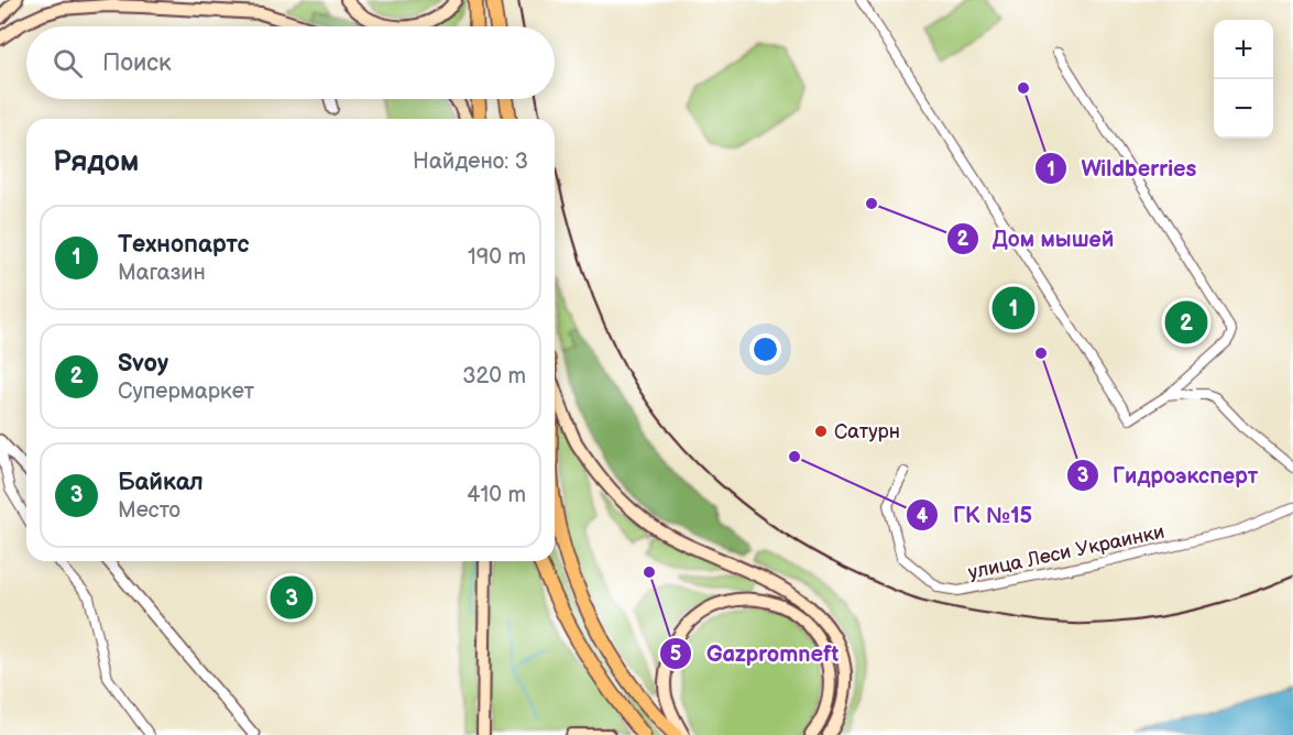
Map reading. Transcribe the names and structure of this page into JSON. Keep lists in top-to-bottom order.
{
  "streets": {
    "street": ["улица Леси Украинки"]
  },
  "places": [
    "Wildberries",
    "Дом мышей",
    "Гидроэксперт",
    "Сатурн",
    "ГК №15",
    "Gazpromneft"
  ],
  "page": {
    "map_buttons": ["+", "−"],
    "search": "Поиск",
    "heading": ["Рядом", "Найдено: 3"],
    "list": [
      {
        "mark": "1",
        "name": "Технопартс",
        "note": "Магазин",
        "value": "190 m"
      },
      {
        "mark": "2",
        "name": "Svoy",
        "note": "Супермаркет",
        "value": "320 m"
      },
      {
        "mark": "3",
        "name": "Байкал",
        "note": "Место",
        "value": "410 m"
      }
    ],
    "pins": ["1", "2", "3"]
  }
}
